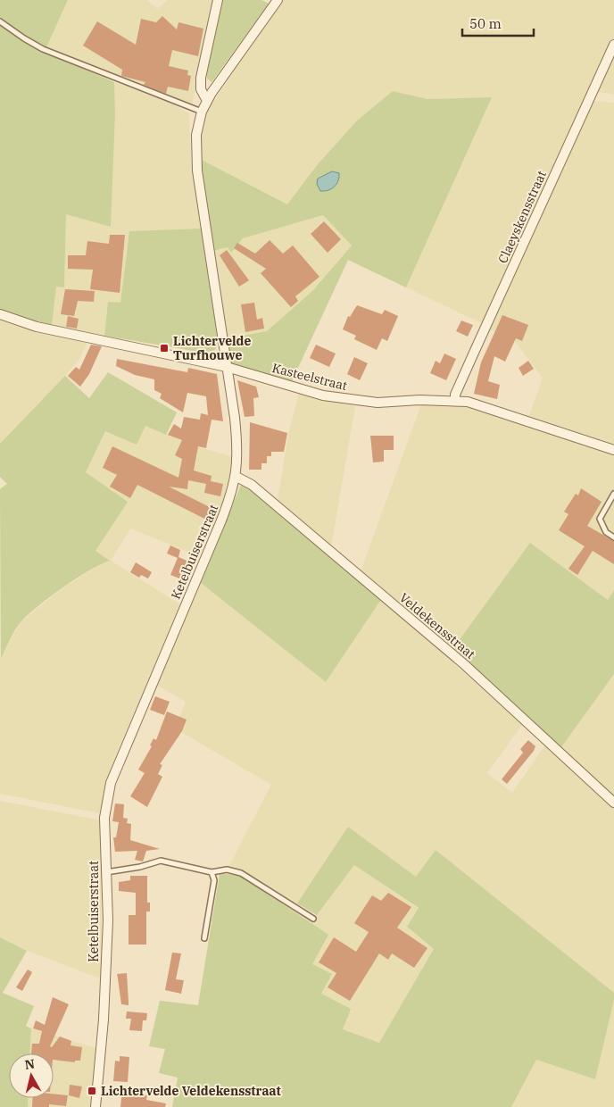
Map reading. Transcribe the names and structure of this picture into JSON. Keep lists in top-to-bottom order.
{
  "streets": {
    "street": [
      "Claeyskensstraat",
      "Kasteelstraat",
      "Ketelbuiserstraat",
      "Veldekensstraat"
    ]
  },
  "crossings": [
    ["Claeyskensstraat", "Kasteelstraat"],
    ["Kasteelstraat", "Ketelbuiserstraat"],
    ["Ketelbuiserstraat", "Veldekensstraat"]
  ],
  "places": {
    "transit": ["Lichtervelde Turfhouwe", "Lichtervelde Veldekensstraat"]
  },
  "scale_bar": "50 m",
  "north": "top"
}
